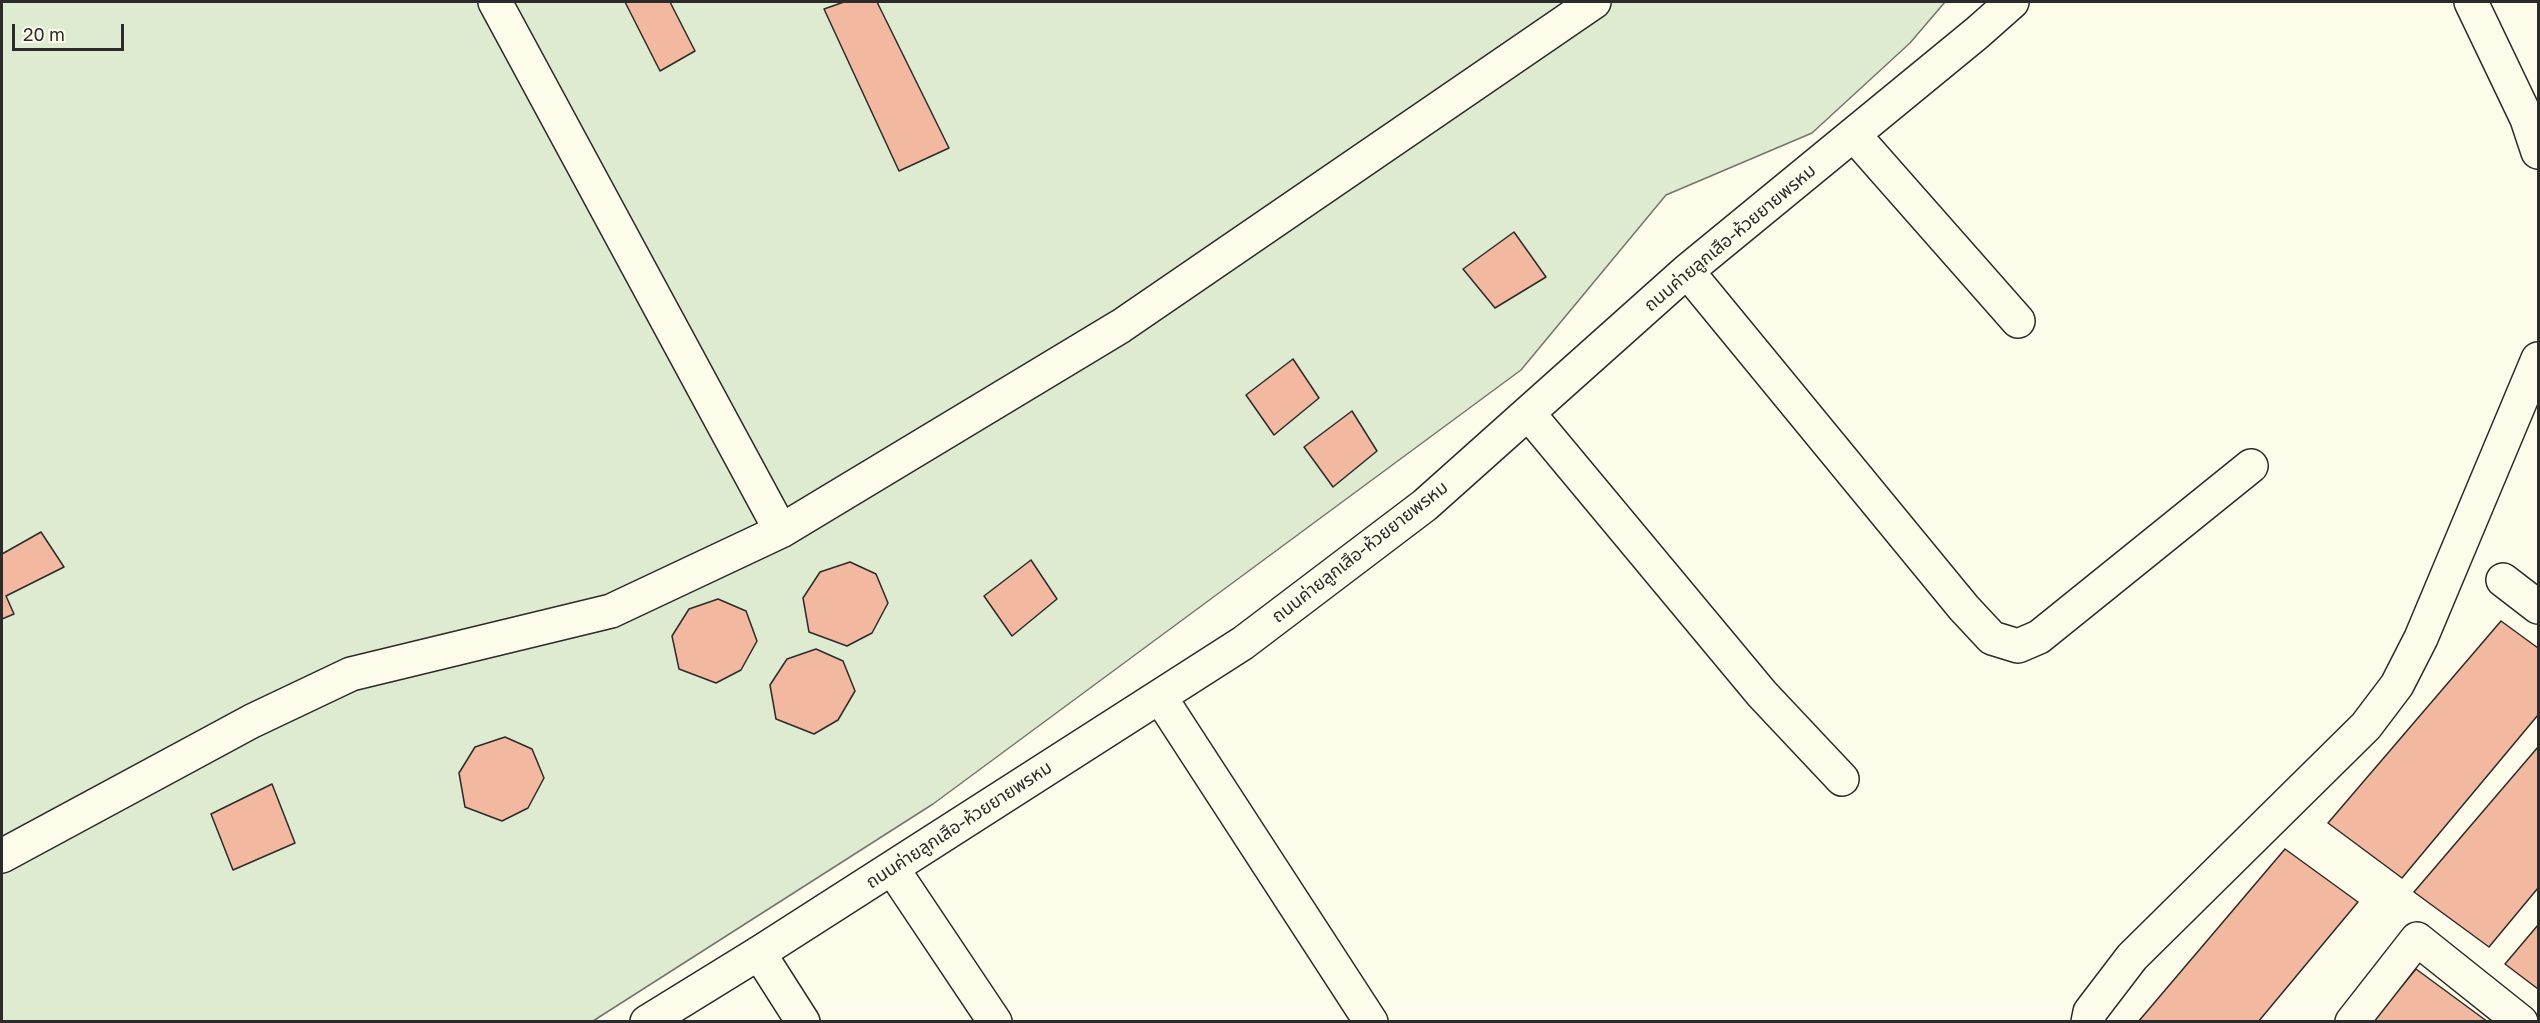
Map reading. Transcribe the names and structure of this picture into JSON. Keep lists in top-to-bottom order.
{
  "streets": {
    "street": ["ถนนค่ายลูกเสึอ-ห้วยยายพรหม"]
  },
  "scale_bar": "20 m"
}
